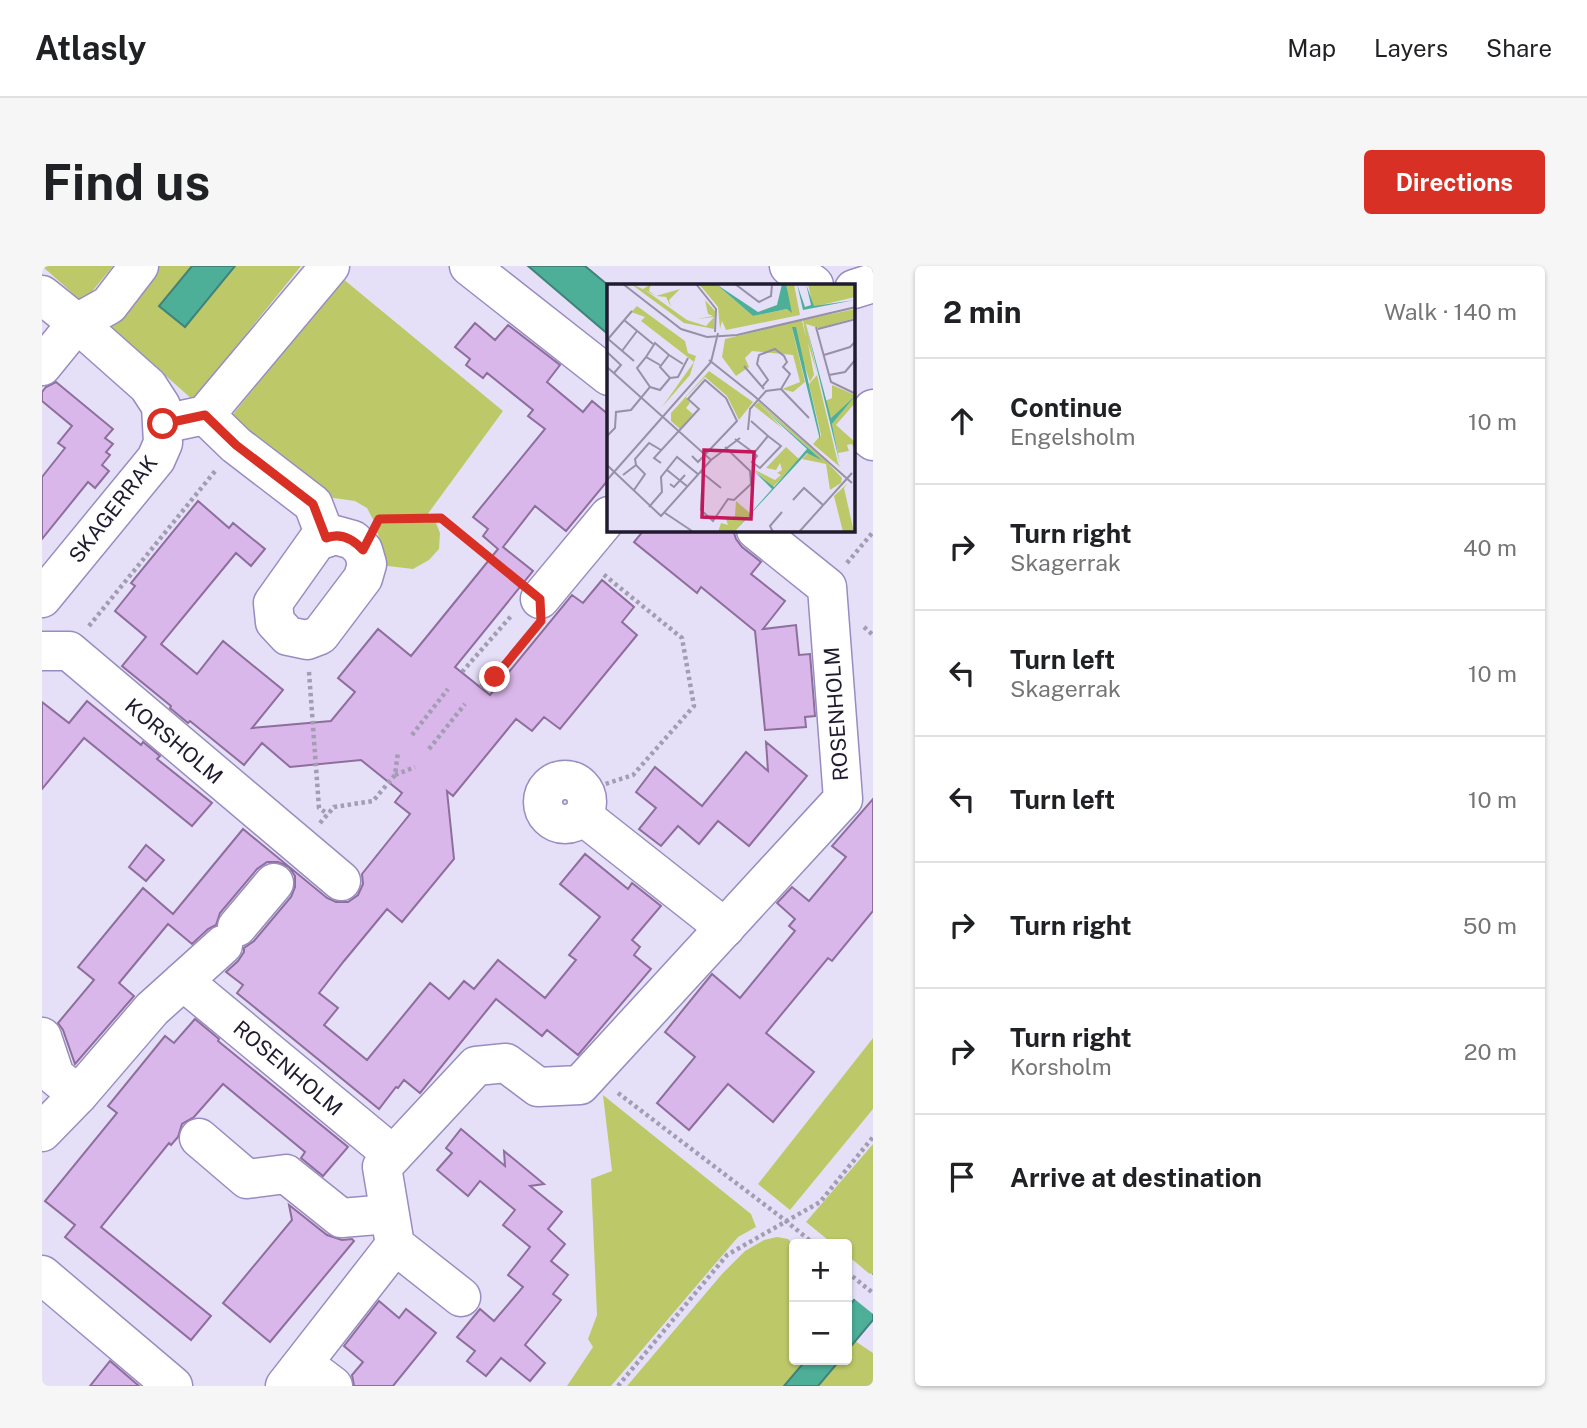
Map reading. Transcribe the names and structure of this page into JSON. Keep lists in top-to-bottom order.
{
  "streets": {
    "street": ["SKAGERRAK", "ROSENHOLM", "KORSHOLM"]
  },
  "page": {
    "header": "Atlasly",
    "nav": ["Map", "Layers", "Share"],
    "buttons": "Directions",
    "title": "Find us",
    "heading": ["2 min", "Walk · 140 m"],
    "list": [
      ["Continue", "Engelsholm", "10 m"],
      ["Turn right", "Skagerrak", "40 m"],
      ["Turn left", "Skagerrak", "10 m"],
      ["Turn left", "10 m"],
      ["Turn right", "50 m"],
      ["Turn right", "Korsholm", "20 m"],
      "Arrive at destination"
    ],
    "map_buttons": ["+", "−"]
  }
}
